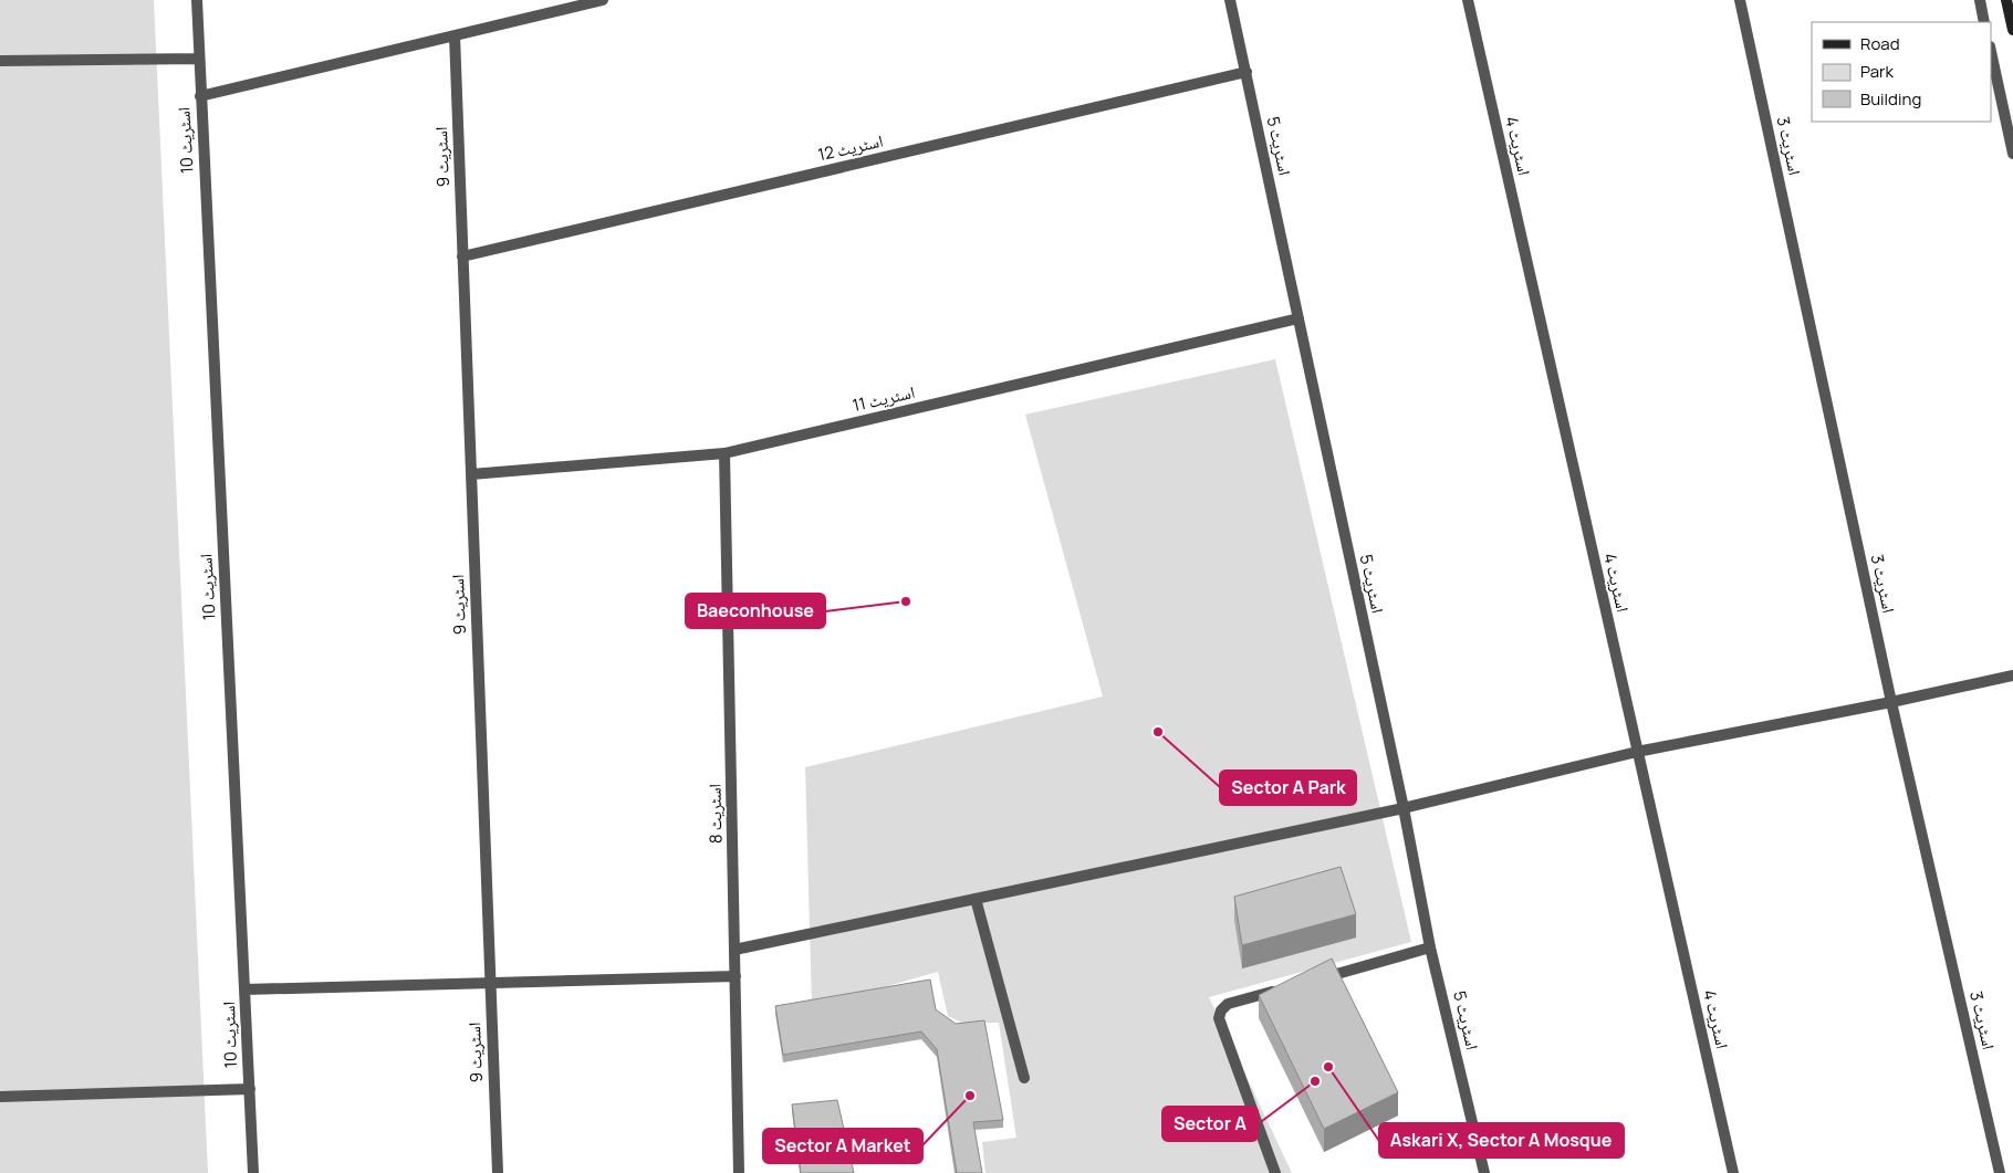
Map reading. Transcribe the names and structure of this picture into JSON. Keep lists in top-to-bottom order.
{
  "streets": {
    "street": [
      "اسٹریٹ 10",
      "اسٹریٹ 5",
      "اسٹریٹ 4",
      "اسٹریٹ 3",
      "اسٹریٹ 12",
      "اسٹریٹ 9",
      "اسٹریٹ 11",
      "اسٹریٹ 8"
    ]
  },
  "crossings": [
    ["اسٹریٹ 5", "اسٹریٹ 12"],
    ["اسٹریٹ 5", "اسٹریٹ 11"],
    ["اسٹریٹ 12", "اسٹریٹ 9"],
    ["اسٹریٹ 9", "اسٹریٹ 11"],
    ["اسٹریٹ 11", "اسٹریٹ 8"]
  ],
  "places": [
    "Baeconhouse",
    "Sector A Park",
    "Askari X, Sector A Mosque",
    "Sector A",
    "Sector A Market"
  ],
  "legend": ["Road", "Park", "Building"]
}
